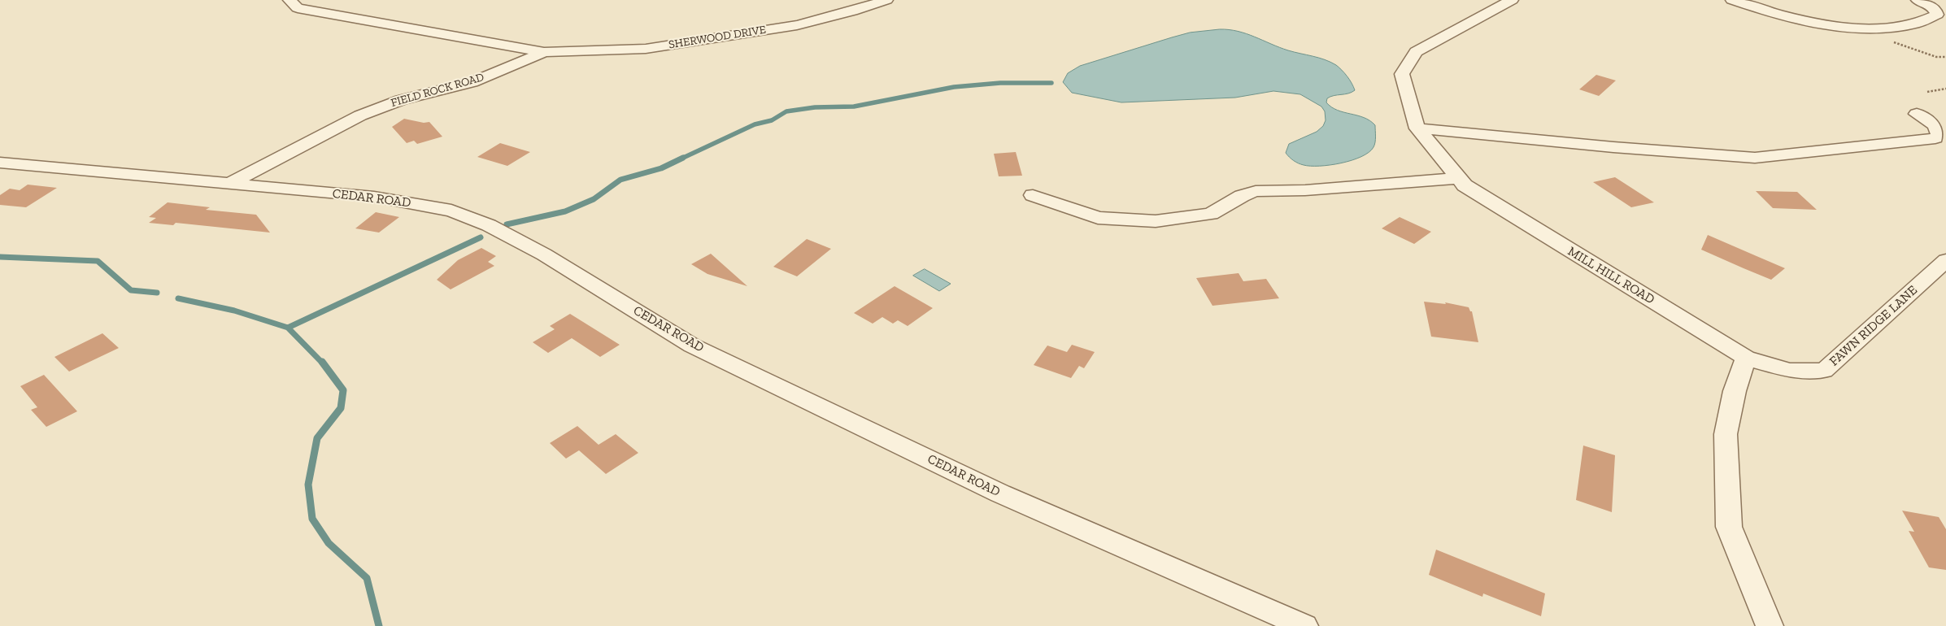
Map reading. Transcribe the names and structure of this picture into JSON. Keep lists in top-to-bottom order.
{
  "streets": {
    "street": [
      "SHERWOOD DRIVE",
      "FIELD ROCK ROAD",
      "CEDAR ROAD",
      "MILL HILL ROAD",
      "FAWN RIDGE LANE"
    ]
  },
  "crossings": [
    ["SHERWOOD DRIVE", "FIELD ROCK ROAD"],
    ["FIELD ROCK ROAD", "CEDAR ROAD"],
    ["MILL HILL ROAD", "FAWN RIDGE LANE"]
  ]
}
